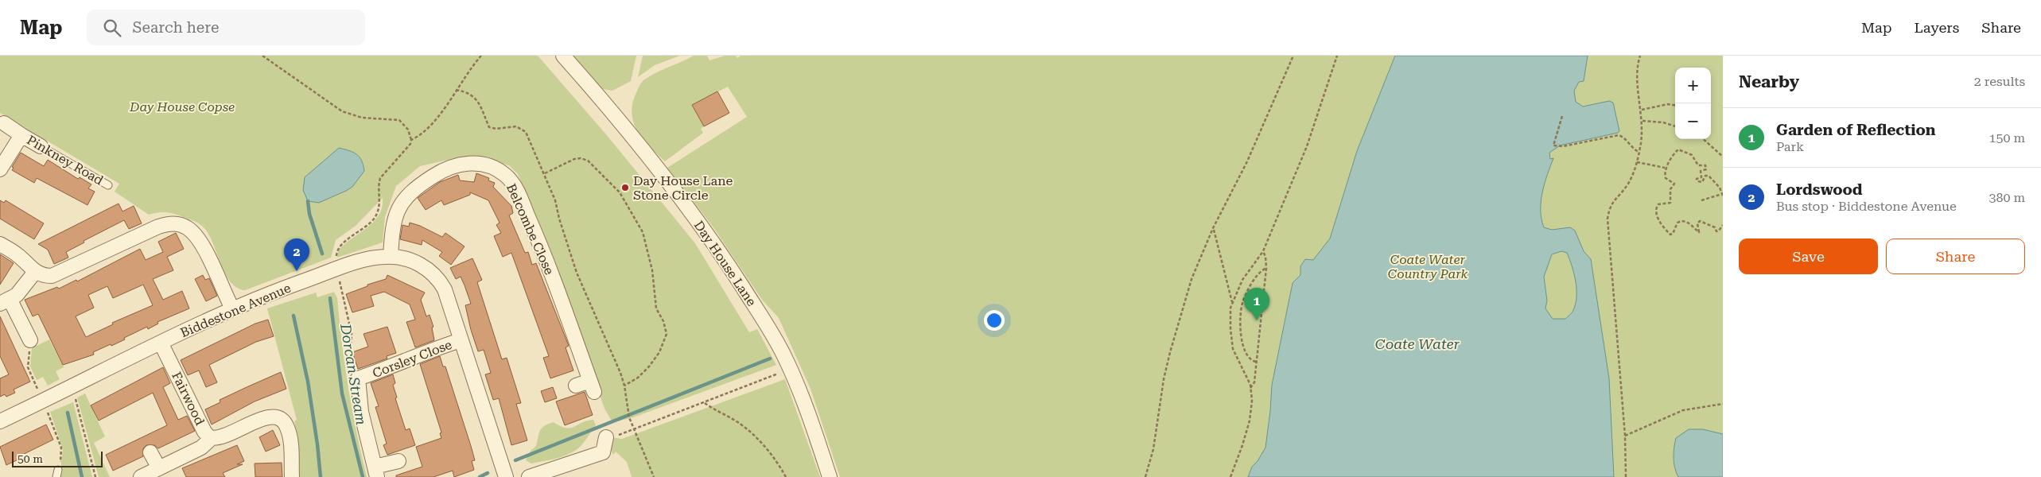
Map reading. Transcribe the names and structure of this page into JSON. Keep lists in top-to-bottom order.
{
  "streets": {
    "street": [
      "Pinkney Road",
      "Belcombe Close",
      "Day House Lane",
      "Biddestone Avenue",
      "Corsley Close",
      "Fairwood"
    ]
  },
  "crossings": [
    ["Belcombe Close", "Biddestone Avenue"],
    ["Biddestone Avenue", "Corsley Close"],
    ["Biddestone Avenue", "Fairwood"]
  ],
  "water": ["Coate Water", "Dorcan Stream"],
  "parks": ["Day House Copse", "Coate Water Country Park"],
  "places": ["Day House Lane Stone Circle"],
  "scale_bar": "50 m",
  "page": {
    "header": "Map",
    "search": "Search here",
    "nav": ["Map", "Layers", "Share"],
    "heading": ["Nearby", "2 results"],
    "map_buttons": ["+", "−"],
    "list": [
      {
        "mark": "1",
        "name": "Garden of Reflection",
        "note": "Park",
        "value": "150 m"
      },
      {
        "mark": "2",
        "name": "Lordswood",
        "note": "Bus stop · Biddestone Avenue",
        "value": "380 m"
      }
    ],
    "buttons": ["Save", "Share"],
    "pins": ["2", "1"],
    "scale": "50 m"
  }
}
